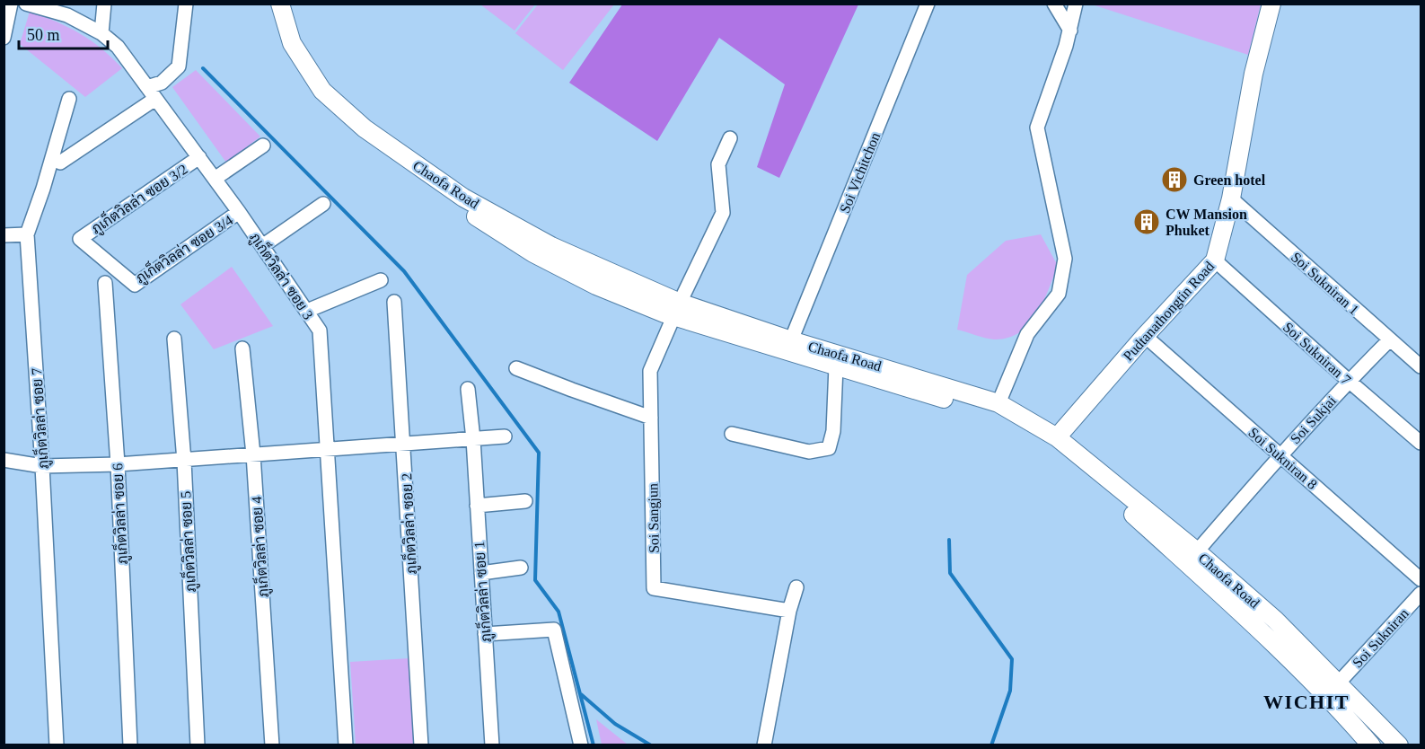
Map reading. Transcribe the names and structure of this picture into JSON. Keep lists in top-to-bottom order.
{
  "streets": {
    "main road": ["Chaofa Road", "Pudtanathongtin Road"],
    "street": [
      "Soi Vichitchon",
      "ภูเก็ตวิลล่า ซอย 3/2",
      "ภูเก็ตวิลล่า ซอย 3/4",
      "ภูเก็ตวิลล่า ซอย 3",
      "Soi Sukniran 1",
      "Soi Sukniran 7",
      "ภูเก็ตวิลล่า ซอย 7",
      "Soi Sukjai",
      "Soi Sukniran 8",
      "ภูเก็ตวิลล่า ซอย 6",
      "Soi Sangjun",
      "ภูเก็ตวิลล่า ซอย 2",
      "ภูเก็ตวิลล่า ซอย 5",
      "ภูเก็ตวิลล่า ซอย 4",
      "ภูเก็ตวิลล่า ซอย 1",
      "Soi Sukniran"
    ]
  },
  "crossings": [
    ["Soi Vichitchon", "Chaofa Road"],
    ["Chaofa Road", "Pudtanathongtin Road"],
    ["Chaofa Road", "Soi Sukjai"],
    ["Chaofa Road", "Soi Sangjun"],
    ["Chaofa Road", "Soi Sukniran"],
    ["ภูเก็ตวิลล่า ซอย 3/2", "ภูเก็ตวิลล่า ซอย 3/4"],
    ["ภูเก็ตวิลล่า ซอย 3/2", "ภูเก็ตวิลล่า ซอย 3"],
    ["ภูเก็ตวิลล่า ซอย 3/4", "ภูเก็ตวิลล่า ซอย 3"],
    ["Soi Sukniran 1", "Pudtanathongtin Road"],
    ["Soi Sukniran 1", "Soi Sukjai"],
    ["Pudtanathongtin Road", "Soi Sukniran 7"],
    ["Pudtanathongtin Road", "Soi Sukniran 8"],
    ["Soi Sukniran 7", "Soi Sukjai"],
    ["Soi Sukjai", "Soi Sukniran 8"]
  ],
  "districts": ["WICHIT"],
  "places": {
    "building": ["Green hotel", "CW Mansion Phuket"]
  },
  "scale_bar": "50 m"
}
